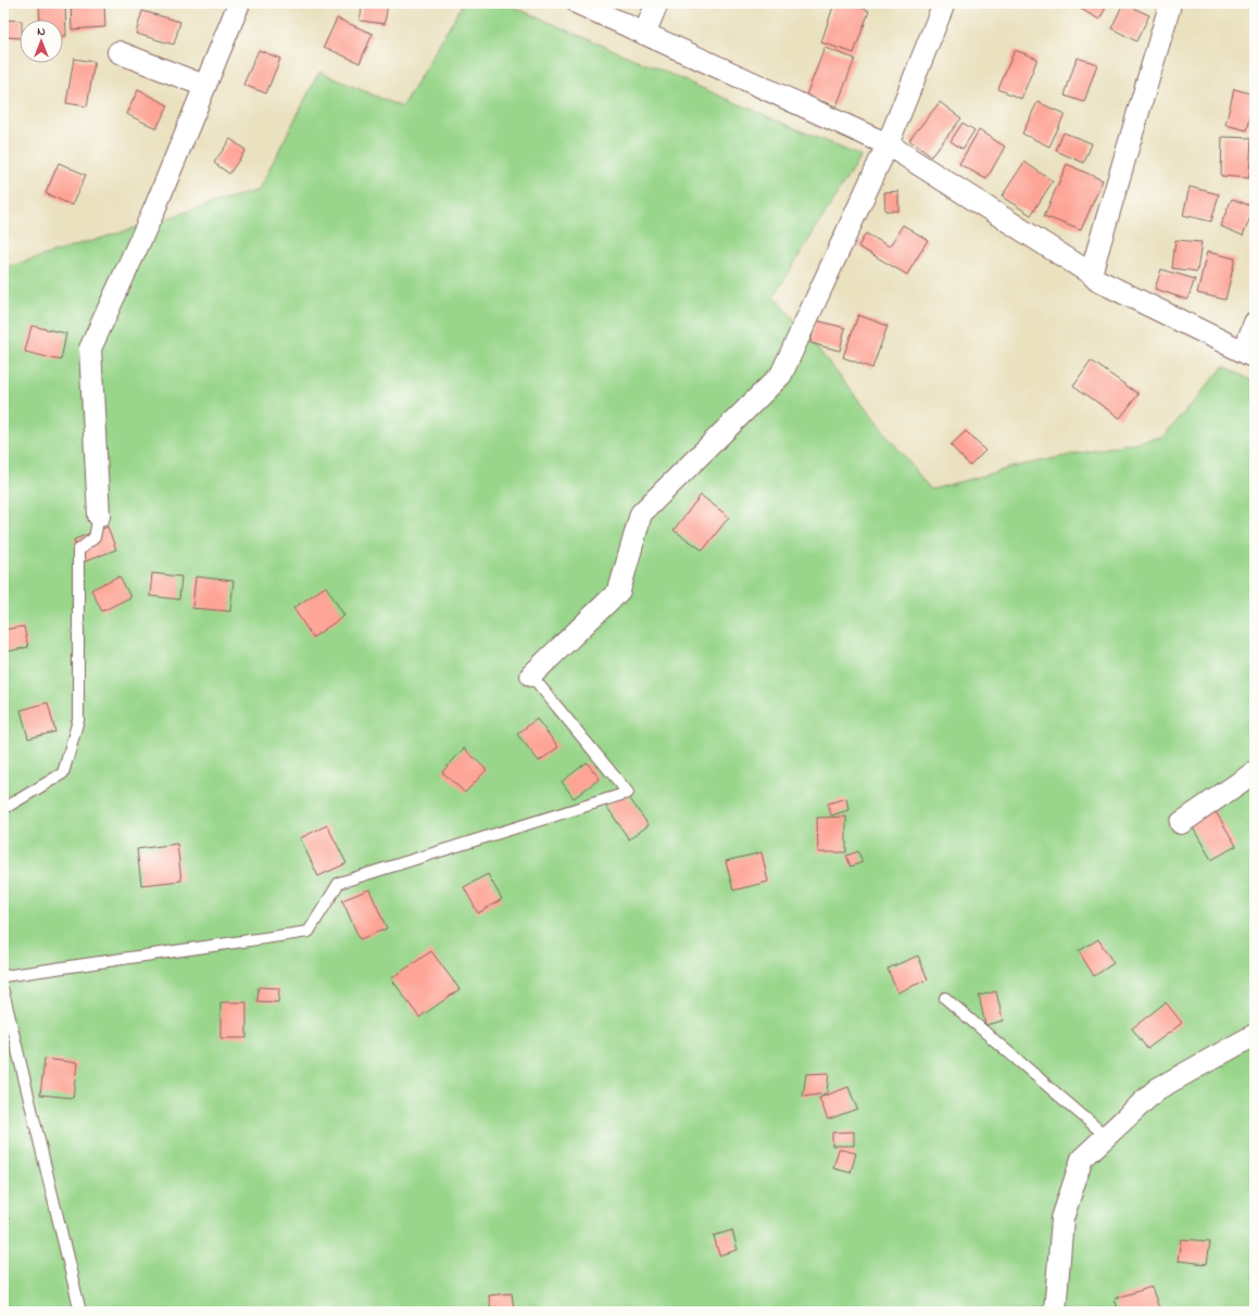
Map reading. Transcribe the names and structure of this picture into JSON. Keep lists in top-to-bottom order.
{
  "north": "top"
}
